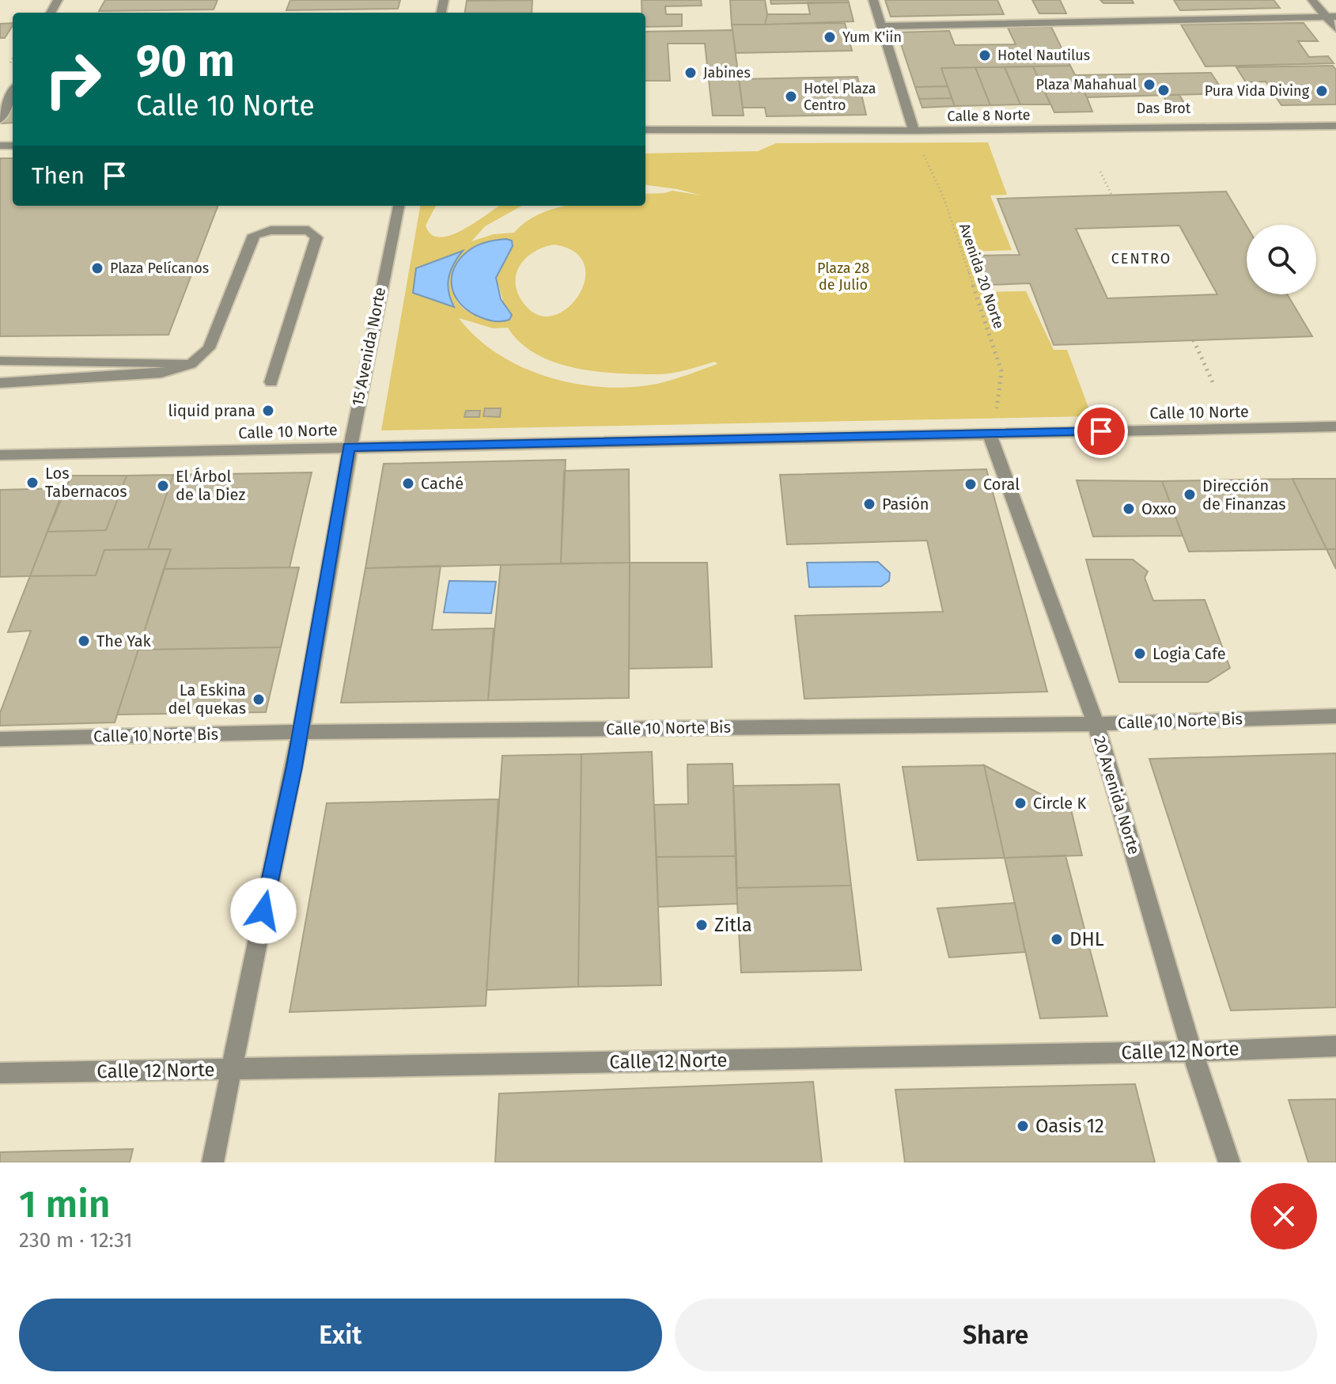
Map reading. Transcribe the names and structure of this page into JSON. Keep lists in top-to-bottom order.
{
  "streets": {
    "street": [
      "Calle 8 Norte",
      "15 Avenida Norte",
      "Calle 10 Norte",
      "Calle 10 Norte Bis",
      "20 Avenida Norte",
      "Calle 12 Norte"
    ],
    "path": ["Avenida 20 Norte"]
  },
  "crossings": [
    ["Calle 8 Norte", "Avenida 20 Norte"],
    ["Avenida 20 Norte", "Calle 10 Norte"],
    ["Avenida 20 Norte", "20 Avenida Norte"],
    ["15 Avenida Norte", "Calle 10 Norte"],
    ["15 Avenida Norte", "Calle 10 Norte Bis"],
    ["15 Avenida Norte", "Calle 12 Norte"],
    ["Calle 10 Norte", "20 Avenida Norte"],
    ["Calle 10 Norte Bis", "20 Avenida Norte"],
    ["20 Avenida Norte", "Calle 12 Norte"]
  ],
  "districts": ["CENTRO"],
  "parks": ["Plaza 28 de Julio"],
  "places": [
    "Yum K'iin",
    "Hotel Nautilus",
    "Jabines",
    "Plaza Mahahual",
    "Das Brot",
    "Pura Vida Diving",
    "Hotel Plaza Centro",
    "Plaza Pelícanos",
    "liquid prana",
    "Los Tabernacos",
    "Caché",
    "Coral",
    "El Árbol de la Diez",
    "Dirección de Finanzas",
    "Pasión",
    "Oxxo",
    "The Yak",
    "Logia Cafe",
    "La Eskina del quekas",
    "Circle K",
    "Zitla",
    "DHL",
    "Oasis 12"
  ],
  "page": {
    "turn": ["90 m", "Calle 10 Norte"],
    "then": "Then",
    "heading": ["1 min", "230 m · 12:31"],
    "buttons": ["Exit", "Share"]
  }
}
